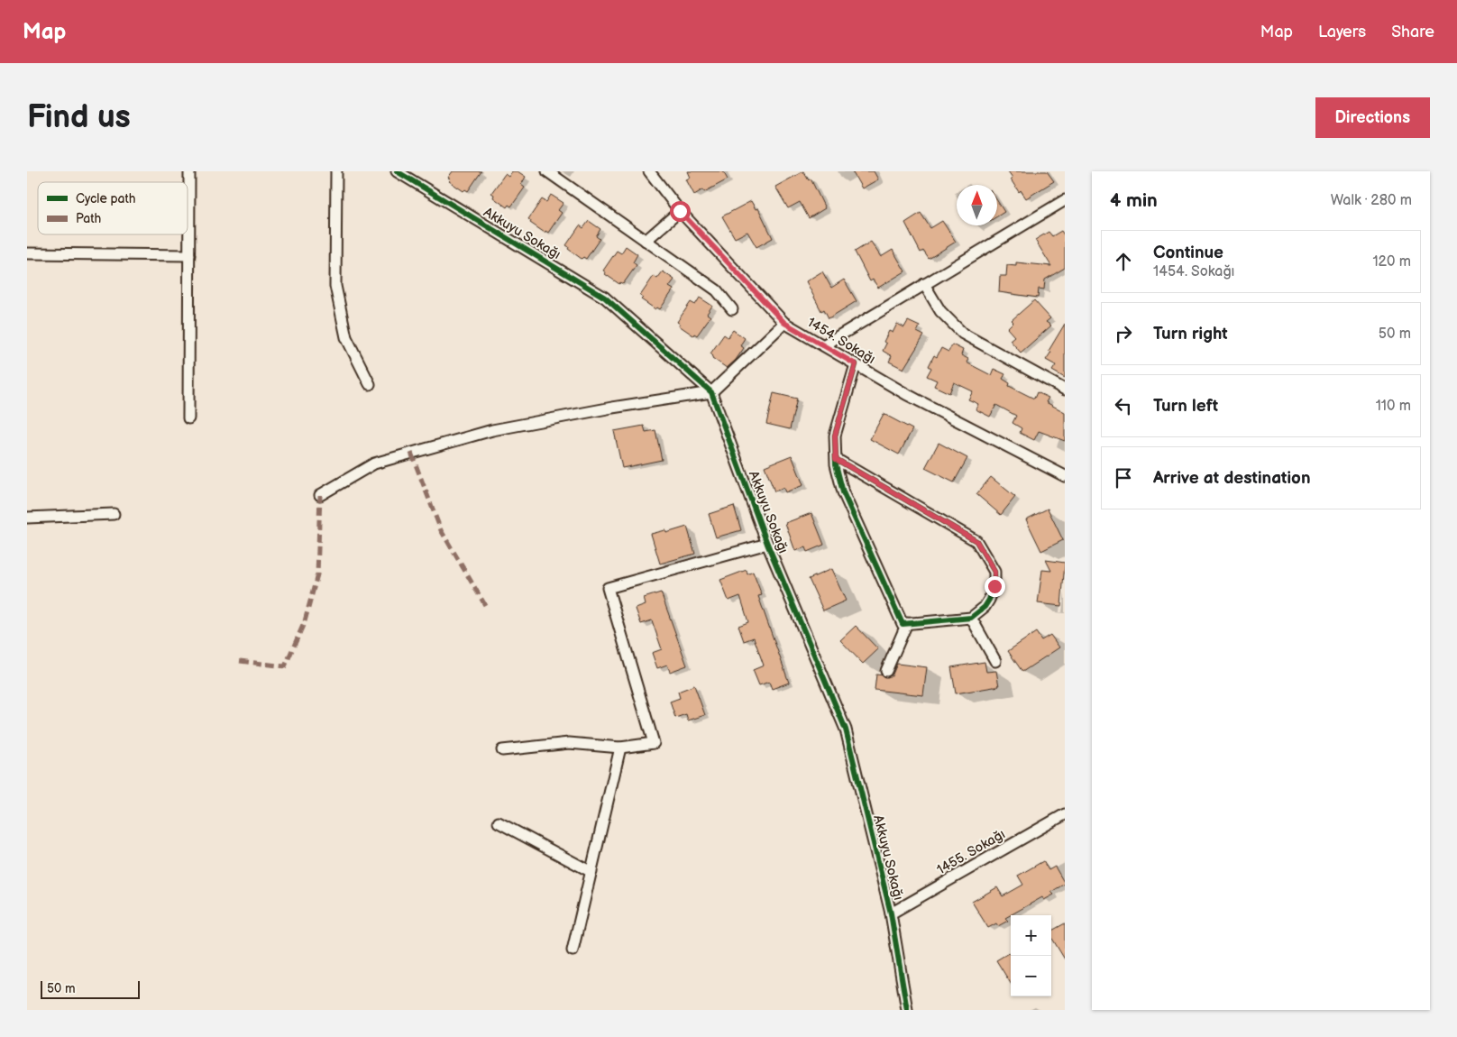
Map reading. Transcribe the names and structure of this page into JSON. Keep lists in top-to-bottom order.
{
  "streets": {
    "street": ["Akkuyu Sokağı", "1454. Sokağı", "1455. Sokağı"]
  },
  "crossings": [
    ["Akkuyu Sokağı", "1455. Sokağı"]
  ],
  "legend": ["Cycle path", "Path"],
  "scale_bar": "50 m",
  "north": "top",
  "page": {
    "header": "Map",
    "nav": ["Map", "Layers", "Share"],
    "buttons": "Directions",
    "title": "Find us",
    "heading": ["4 min", "Walk · 280 m"],
    "list": [
      ["Continue", "1454. Sokağı", "120 m"],
      ["Turn right", "50 m"],
      ["Turn left", "110 m"],
      "Arrive at destination"
    ],
    "map_buttons": ["+", "−"],
    "scale": "50 m"
  }
}
